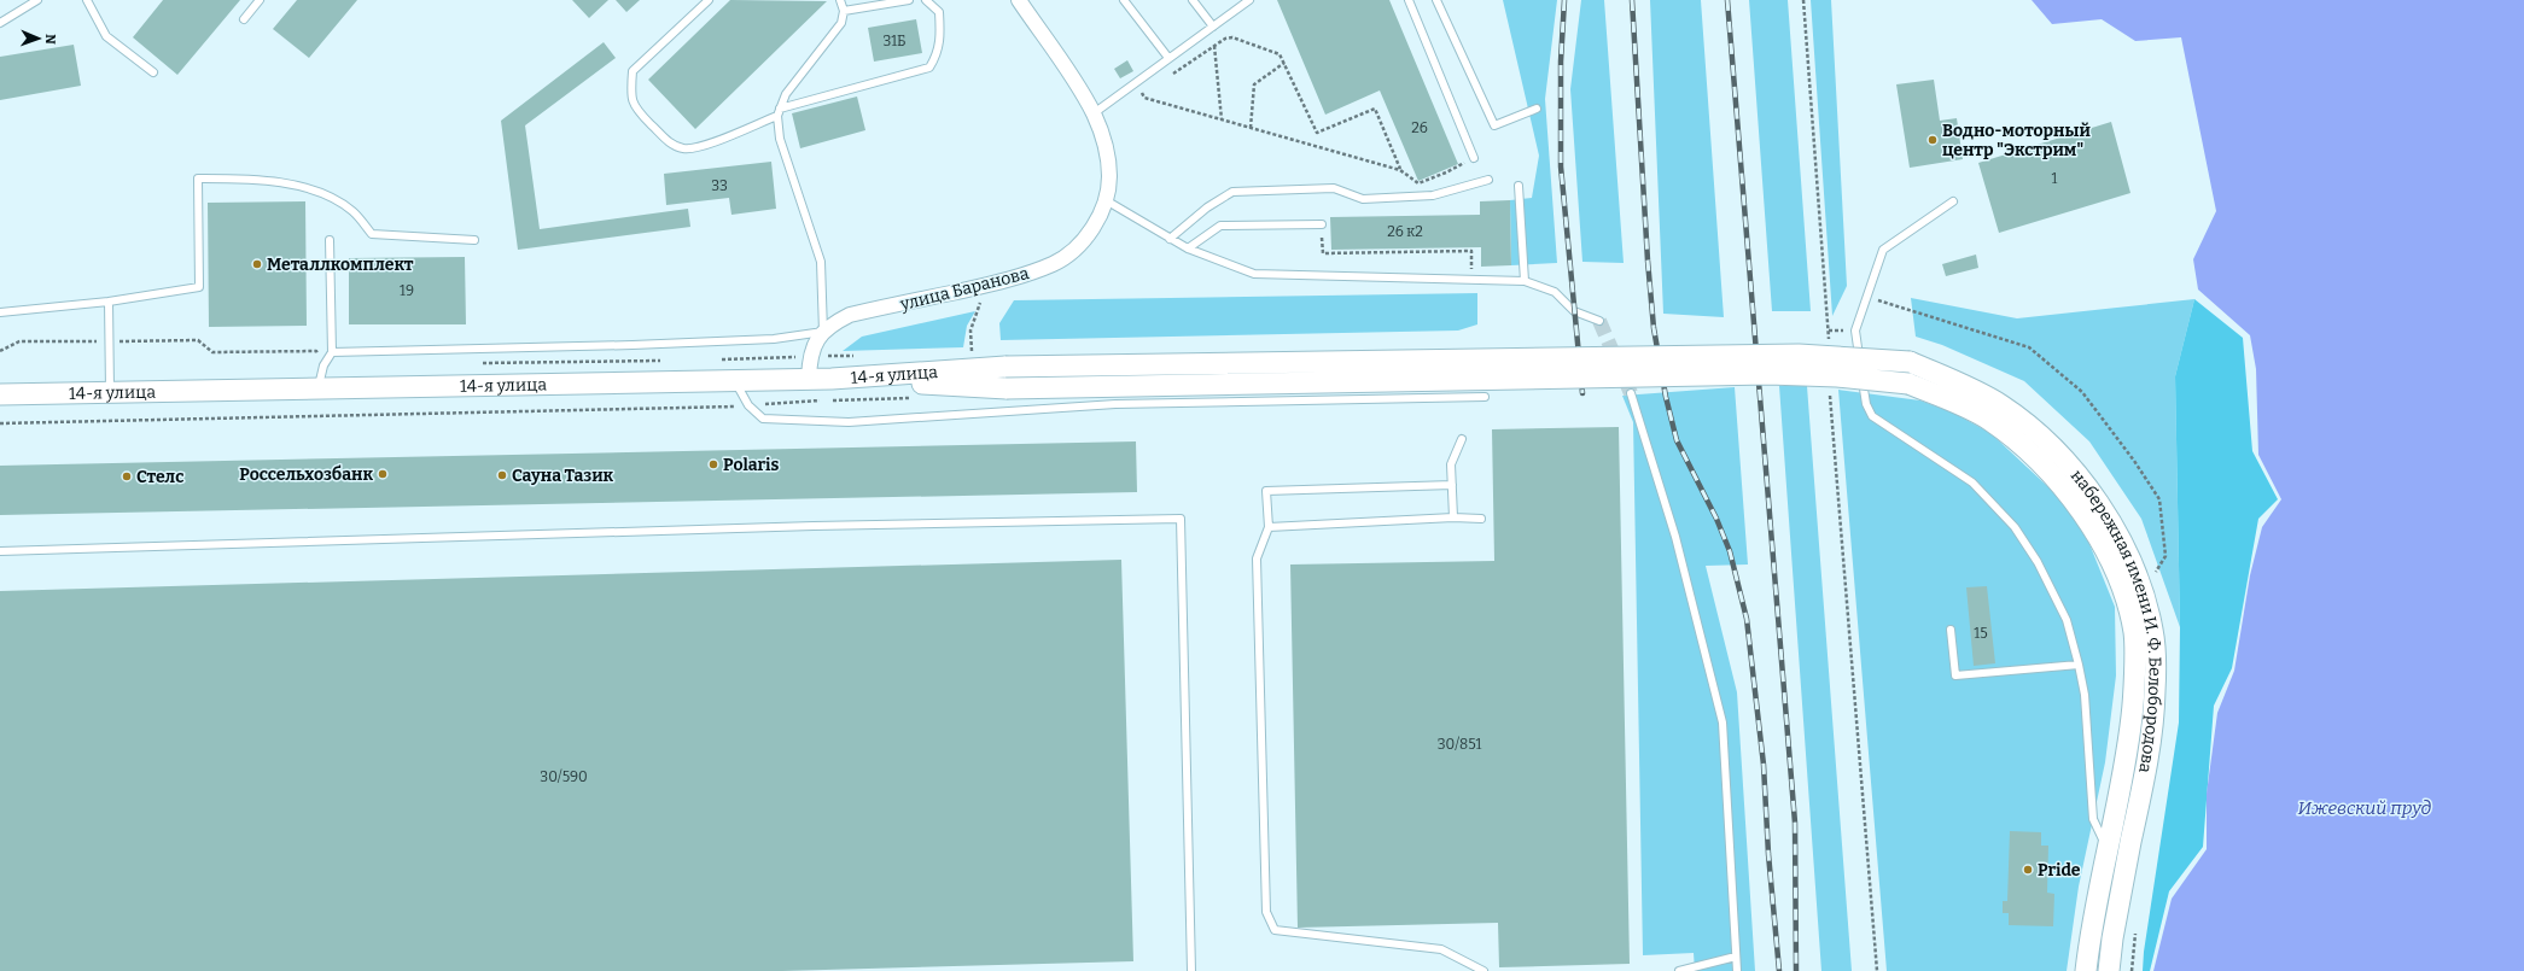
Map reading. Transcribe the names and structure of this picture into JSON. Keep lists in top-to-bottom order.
{
  "streets": {
    "main road": ["14-я улица", "набережная имени И. Ф. Белобородова"],
    "street": ["улица Баранова"]
  },
  "crossings": [
    ["улица Баранова", "14-я улица"],
    ["14-я улица", "набережная имени И. Ф. Белобородова"]
  ],
  "water": ["Ижевский пруд"],
  "places": [
    "Водно-моторный центр \"Экстрим\"",
    "Металлкомплект",
    "Polaris",
    "Россельхозбанк",
    "Сауна Тазик",
    "Стелс",
    "Pride"
  ],
  "house_numbers": [
    "31Б",
    "26",
    "1",
    "33",
    "26 к2",
    "19",
    "15",
    "30/851",
    "30/590"
  ],
  "north": "right"
}
